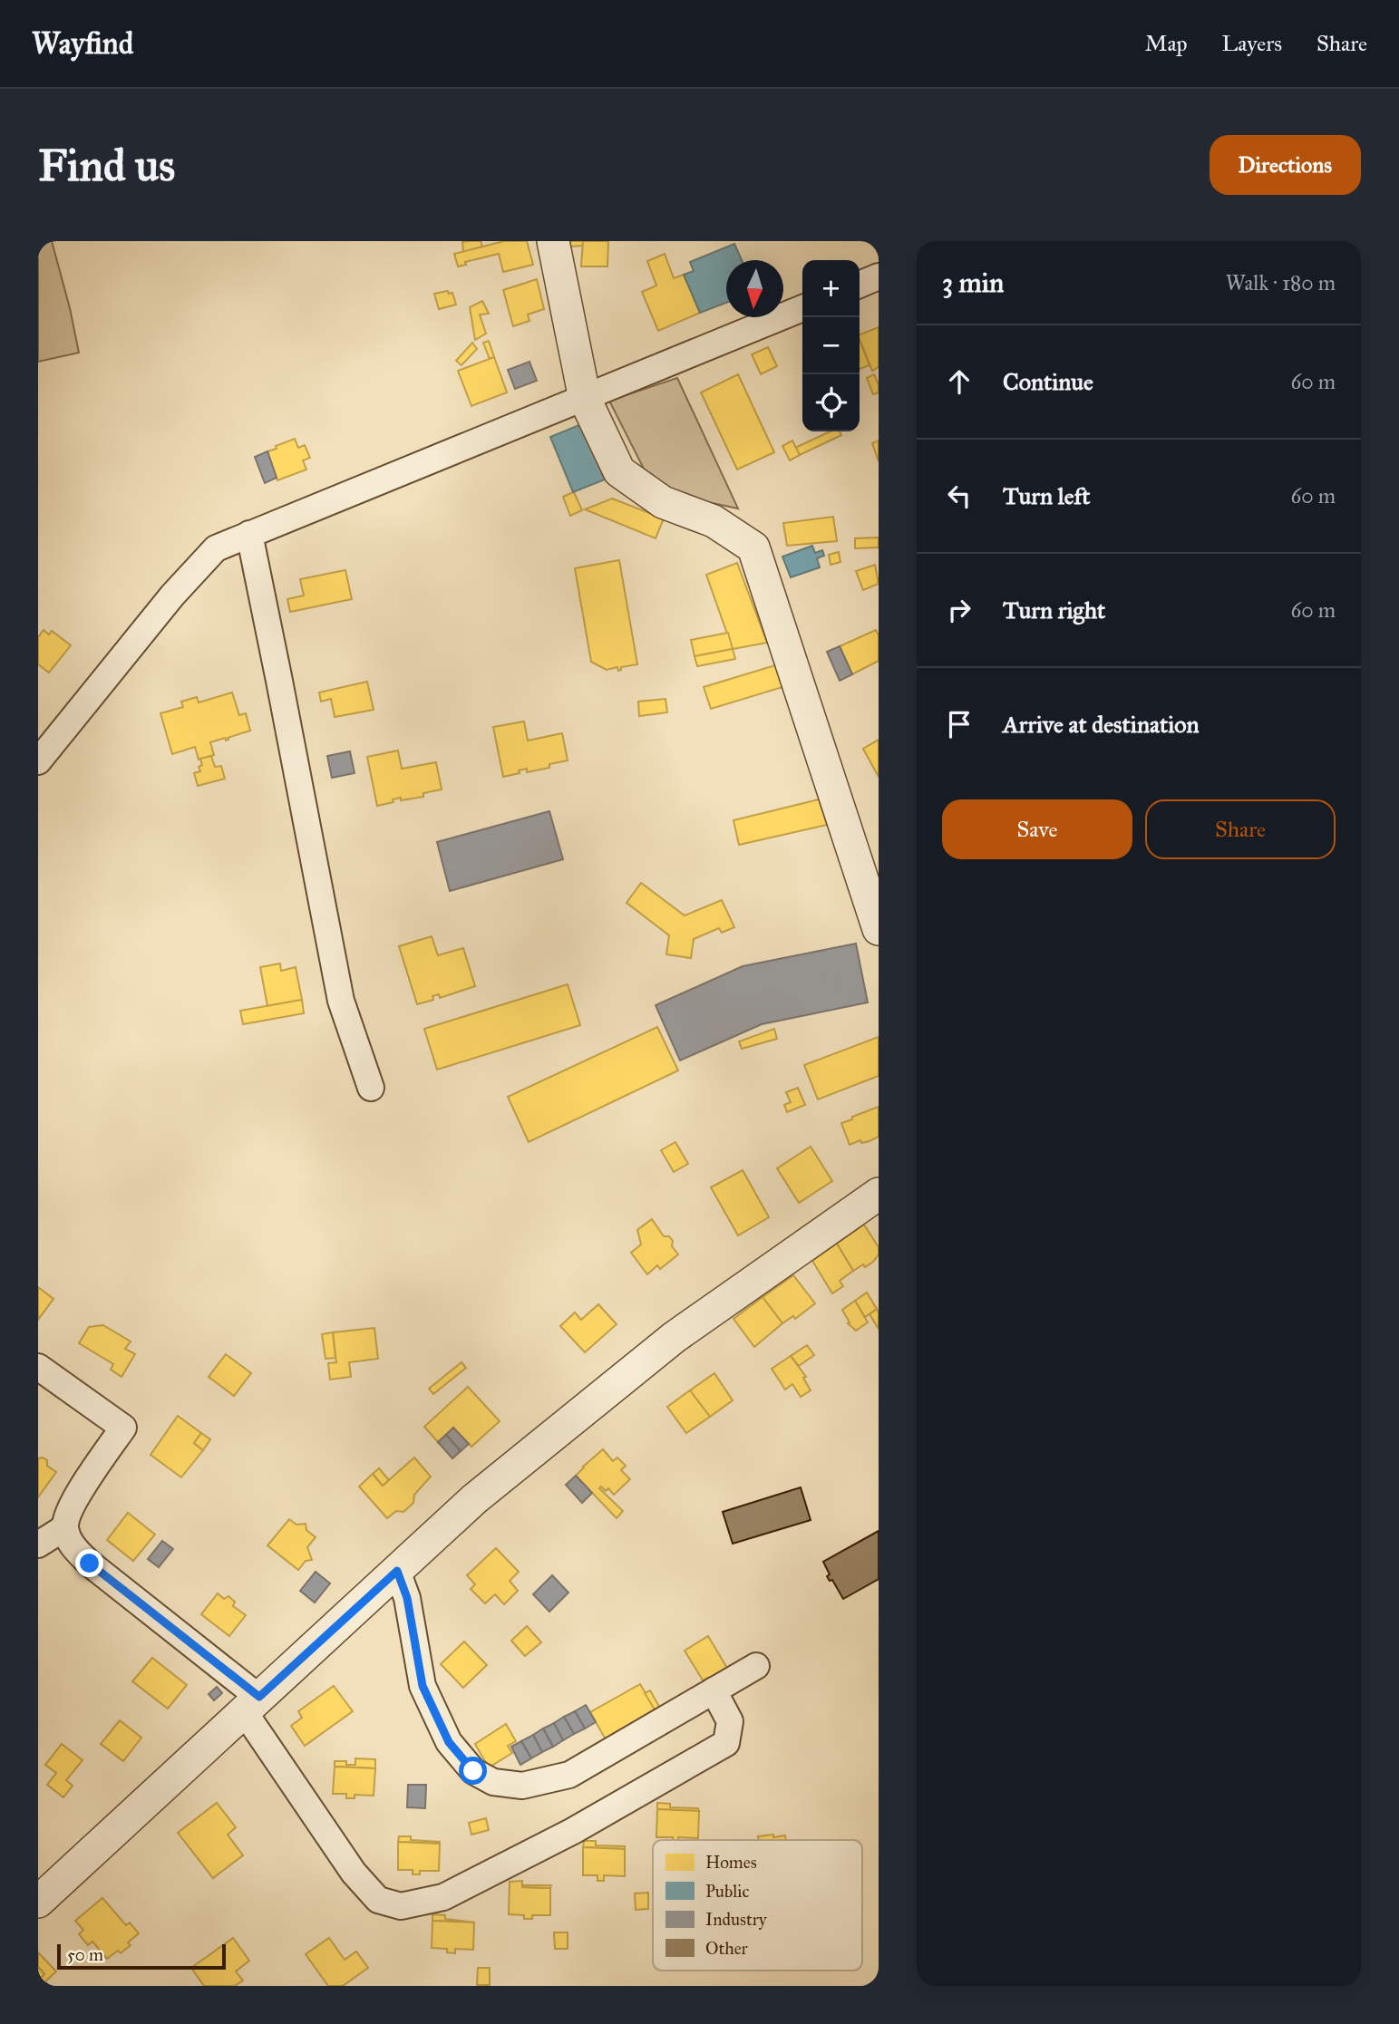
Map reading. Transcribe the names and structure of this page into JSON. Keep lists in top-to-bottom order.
{
  "legend": [
    "Homes",
    "Public",
    "Industry",
    "Other"
  ],
  "scale_bar": "50 m",
  "north": "bottom",
  "page": {
    "header": "Wayfind",
    "nav": ["Map", "Layers", "Share"],
    "buttons": [
      "Directions",
      ["Save", "Share"]
    ],
    "title": "Find us",
    "heading": ["3 min", "Walk · 180 m"],
    "map_buttons": ["+", "−"],
    "list": [
      ["Continue", "60 m"],
      ["Turn left", "60 m"],
      ["Turn right", "60 m"],
      "Arrive at destination"
    ],
    "scale": "50 m"
  }
}
